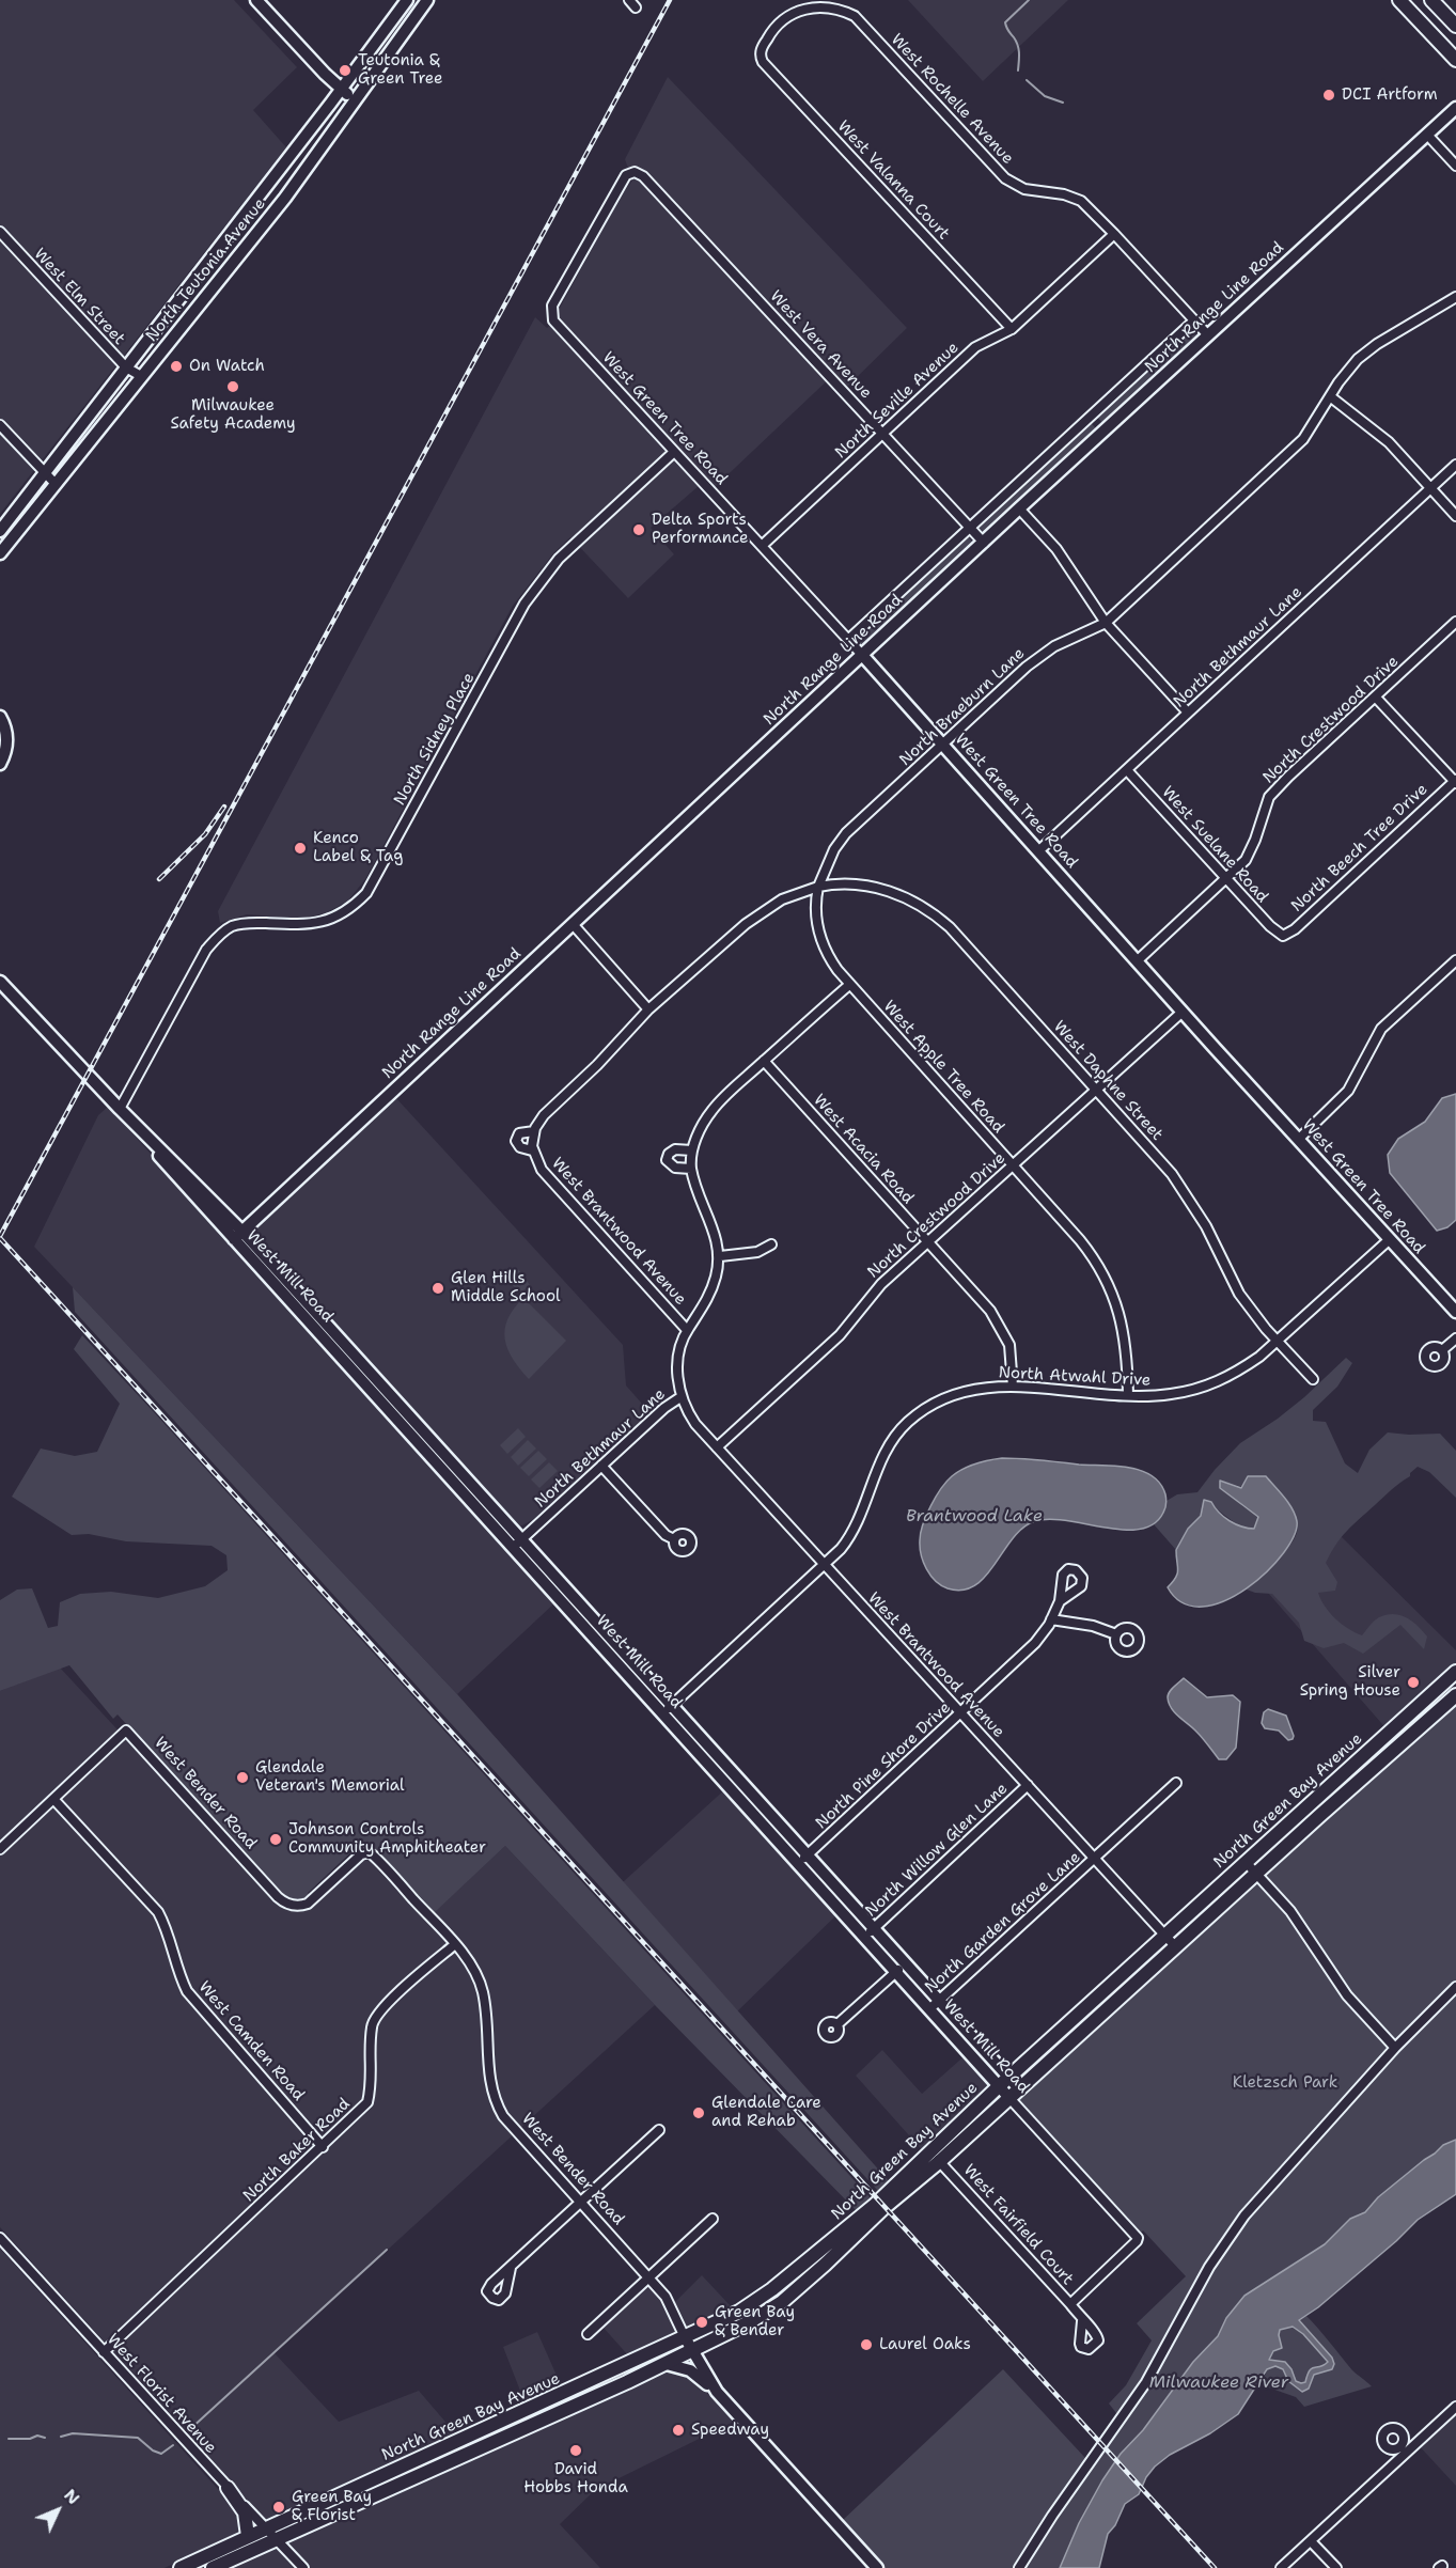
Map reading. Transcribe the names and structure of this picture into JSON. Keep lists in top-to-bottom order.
{
  "streets": {
    "main road": ["North Green Bay Avenue"],
    "street": [
      "West Rochelle Avenue",
      "West Valanna Court",
      "North Teutonia Avenue",
      "West Elm Street",
      "North Range Line Road",
      "West Vera Avenue",
      "North Seville Avenue",
      "West Green Tree Road",
      "North Bethmaur Lane",
      "North Braeburn Lane",
      "North Crestwood Drive",
      "North Sidney Place",
      "West Suelane Road",
      "North Beech Tree Drive",
      "West Apple Tree Road",
      "West Daphne Street",
      "West Acacia Road",
      "West Brantwood Avenue",
      "West Mill Road",
      "North Atwahl Drive",
      "North Pine Shore Drive",
      "West Bender Road",
      "North Willow Glen Lane",
      "North Garden Grove Lane",
      "West Camden Road",
      "North Baker Road",
      "West Fairfield Court",
      "West Florist Avenue"
    ]
  },
  "crossings": [
    ["West Rochelle Avenue", "West Valanna Court"],
    ["West Rochelle Avenue", "North Range Line Road"],
    ["West Rochelle Avenue", "North Seville Avenue"],
    ["West Valanna Court", "North Seville Avenue"],
    ["North Teutonia Avenue", "West Elm Street"],
    ["North Range Line Road", "West Vera Avenue"],
    ["North Range Line Road", "West Green Tree Road"],
    ["North Range Line Road", "West Mill Road"],
    ["West Vera Avenue", "North Seville Avenue"],
    ["West Vera Avenue", "West Green Tree Road"],
    ["North Seville Avenue", "West Green Tree Road"],
    ["West Green Tree Road", "North Bethmaur Lane"],
    ["West Green Tree Road", "North Braeburn Lane"],
    ["West Green Tree Road", "North Crestwood Drive"],
    ["West Green Tree Road", "North Sidney Place"],
    ["West Green Tree Road", "North Atwahl Drive"],
    ["North Bethmaur Lane", "West Suelane Road"],
    ["North Bethmaur Lane", "West Brantwood Avenue"],
    ["North Bethmaur Lane", "West Mill Road"],
    ["North Braeburn Lane", "West Apple Tree Road"],
    ["North Braeburn Lane", "West Daphne Street"],
    ["North Crestwood Drive", "West Suelane Road"],
    ["North Crestwood Drive", "West Apple Tree Road"],
    ["North Crestwood Drive", "West Daphne Street"],
    ["North Crestwood Drive", "West Acacia Road"],
    ["North Crestwood Drive", "West Brantwood Avenue"],
    ["North Sidney Place", "West Mill Road"],
    ["West Suelane Road", "North Beech Tree Drive"],
    ["West Apple Tree Road", "West Daphne Street"],
    ["West Apple Tree Road", "North Atwahl Drive"],
    ["West Daphne Street", "North Atwahl Drive"],
    ["West Acacia Road", "North Atwahl Drive"],
    ["West Brantwood Avenue", "North Atwahl Drive"],
    ["West Brantwood Avenue", "North Pine Shore Drive"],
    ["West Brantwood Avenue", "North Green Bay Avenue"],
    ["West Brantwood Avenue", "North Willow Glen Lane"],
    ["West Brantwood Avenue", "North Garden Grove Lane"],
    ["West Mill Road", "North Atwahl Drive"],
    ["West Mill Road", "North Pine Shore Drive"],
    ["West Mill Road", "North Green Bay Avenue"],
    ["West Mill Road", "North Willow Glen Lane"],
    ["West Mill Road", "North Garden Grove Lane"],
    ["West Mill Road", "West Fairfield Court"],
    ["West Bender Road", "North Green Bay Avenue"],
    ["West Bender Road", "West Camden Road"],
    ["West Bender Road", "North Baker Road"],
    ["North Green Bay Avenue", "West Fairfield Court"],
    ["North Green Bay Avenue", "West Florist Avenue"],
    ["West Camden Road", "North Baker Road"],
    ["North Baker Road", "West Florist Avenue"]
  ],
  "water": ["Brantwood Lake", "Milwaukee River"],
  "parks": ["Kletzsch Park"],
  "places": [
    "Teutonia & Green Tree",
    "DCI Artform",
    "On Watch",
    "Milwaukee Safety Academy",
    "Delta Sports Performance",
    "Kenco Label & Tag",
    "Glen Hills Middle School",
    "Silver Spring House",
    "Glendale Veteran's Memorial",
    "Johnson Controls Community Amphitheater",
    "Glendale Care and Rehab",
    "Green Bay & Bender",
    "Laurel Oaks",
    "Speedway",
    "David Hobbs Honda",
    "Green Bay & Florist"
  ],
  "north": "top right"
}
